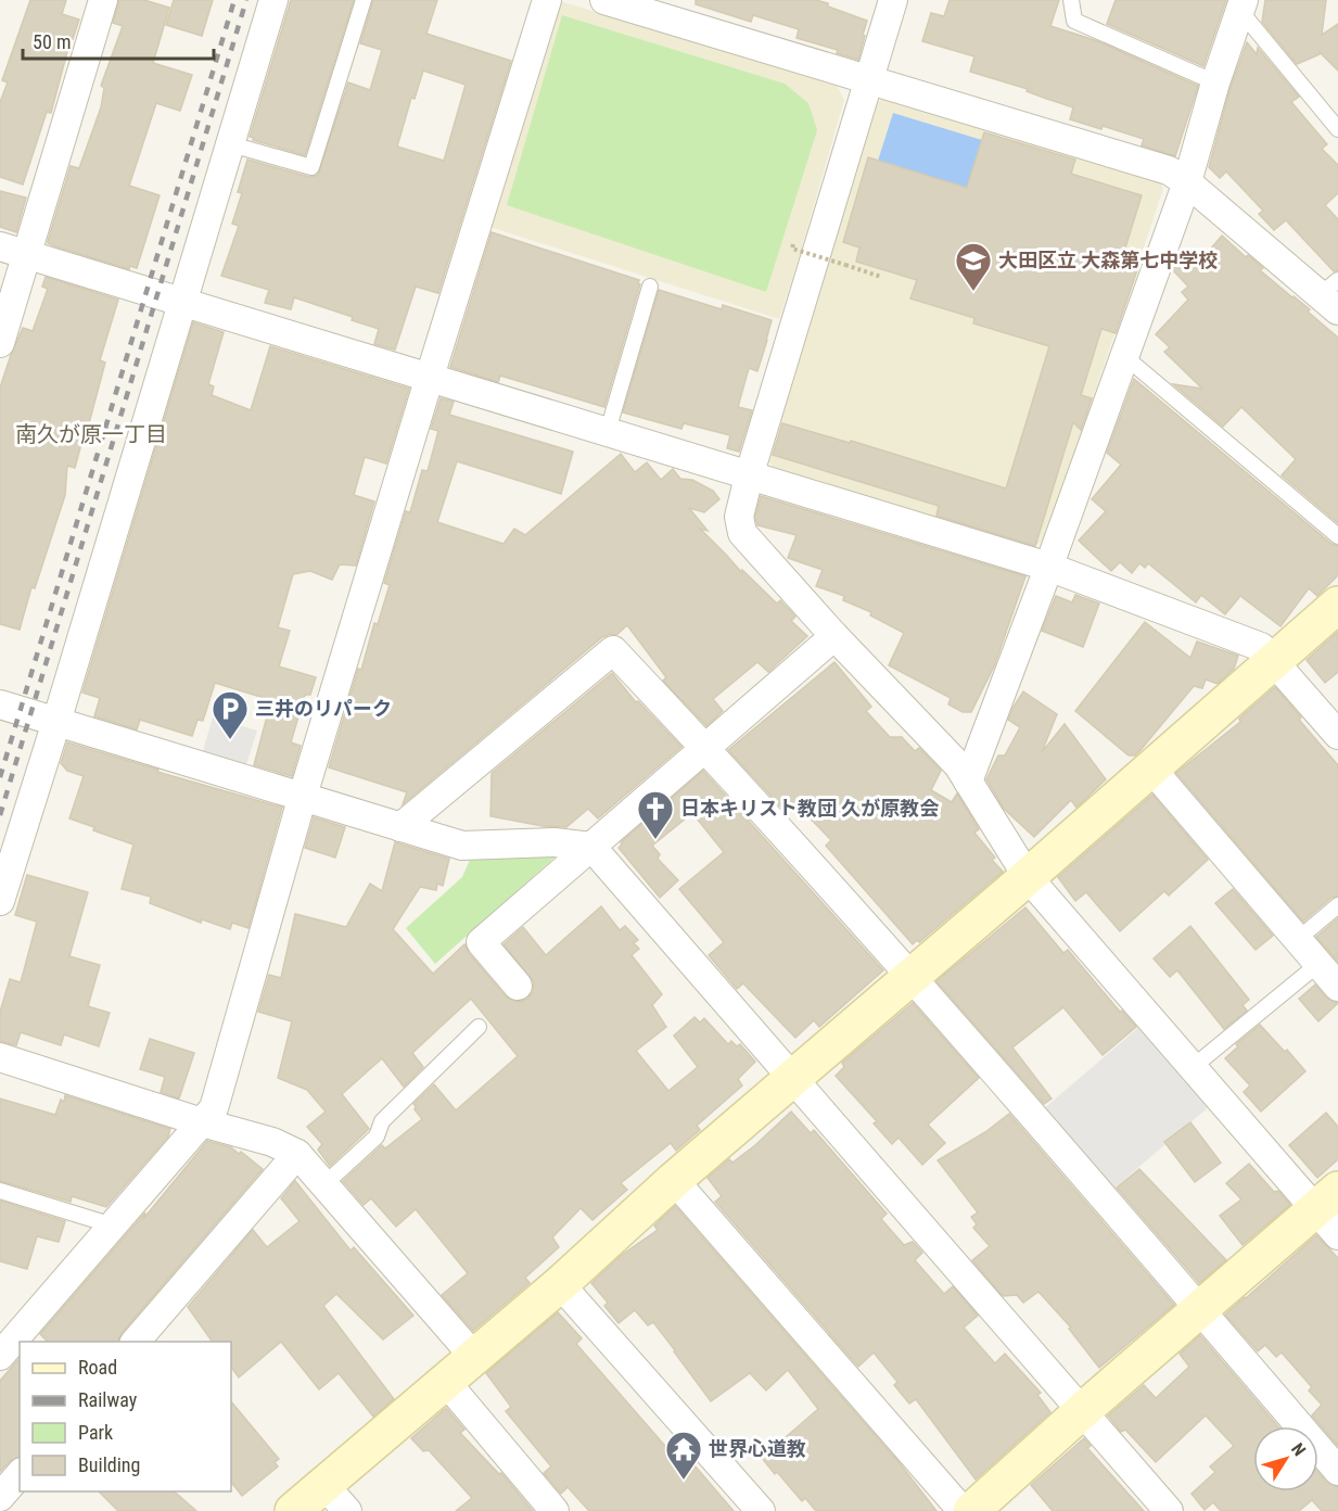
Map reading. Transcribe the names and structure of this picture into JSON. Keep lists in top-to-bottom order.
{
  "districts": ["南久が原一丁目"],
  "places": {
    "school or university": ["大田区立 大森第七中学校"],
    "parking": ["三井のリパーク"],
    "church": ["日本キリスト教団 久が原教会"],
    "temple": ["世界心道教"]
  },
  "legend": [
    "Road",
    "Railway",
    "Park",
    "Building"
  ],
  "scale_bar": "50 m",
  "north": "top right"
}
